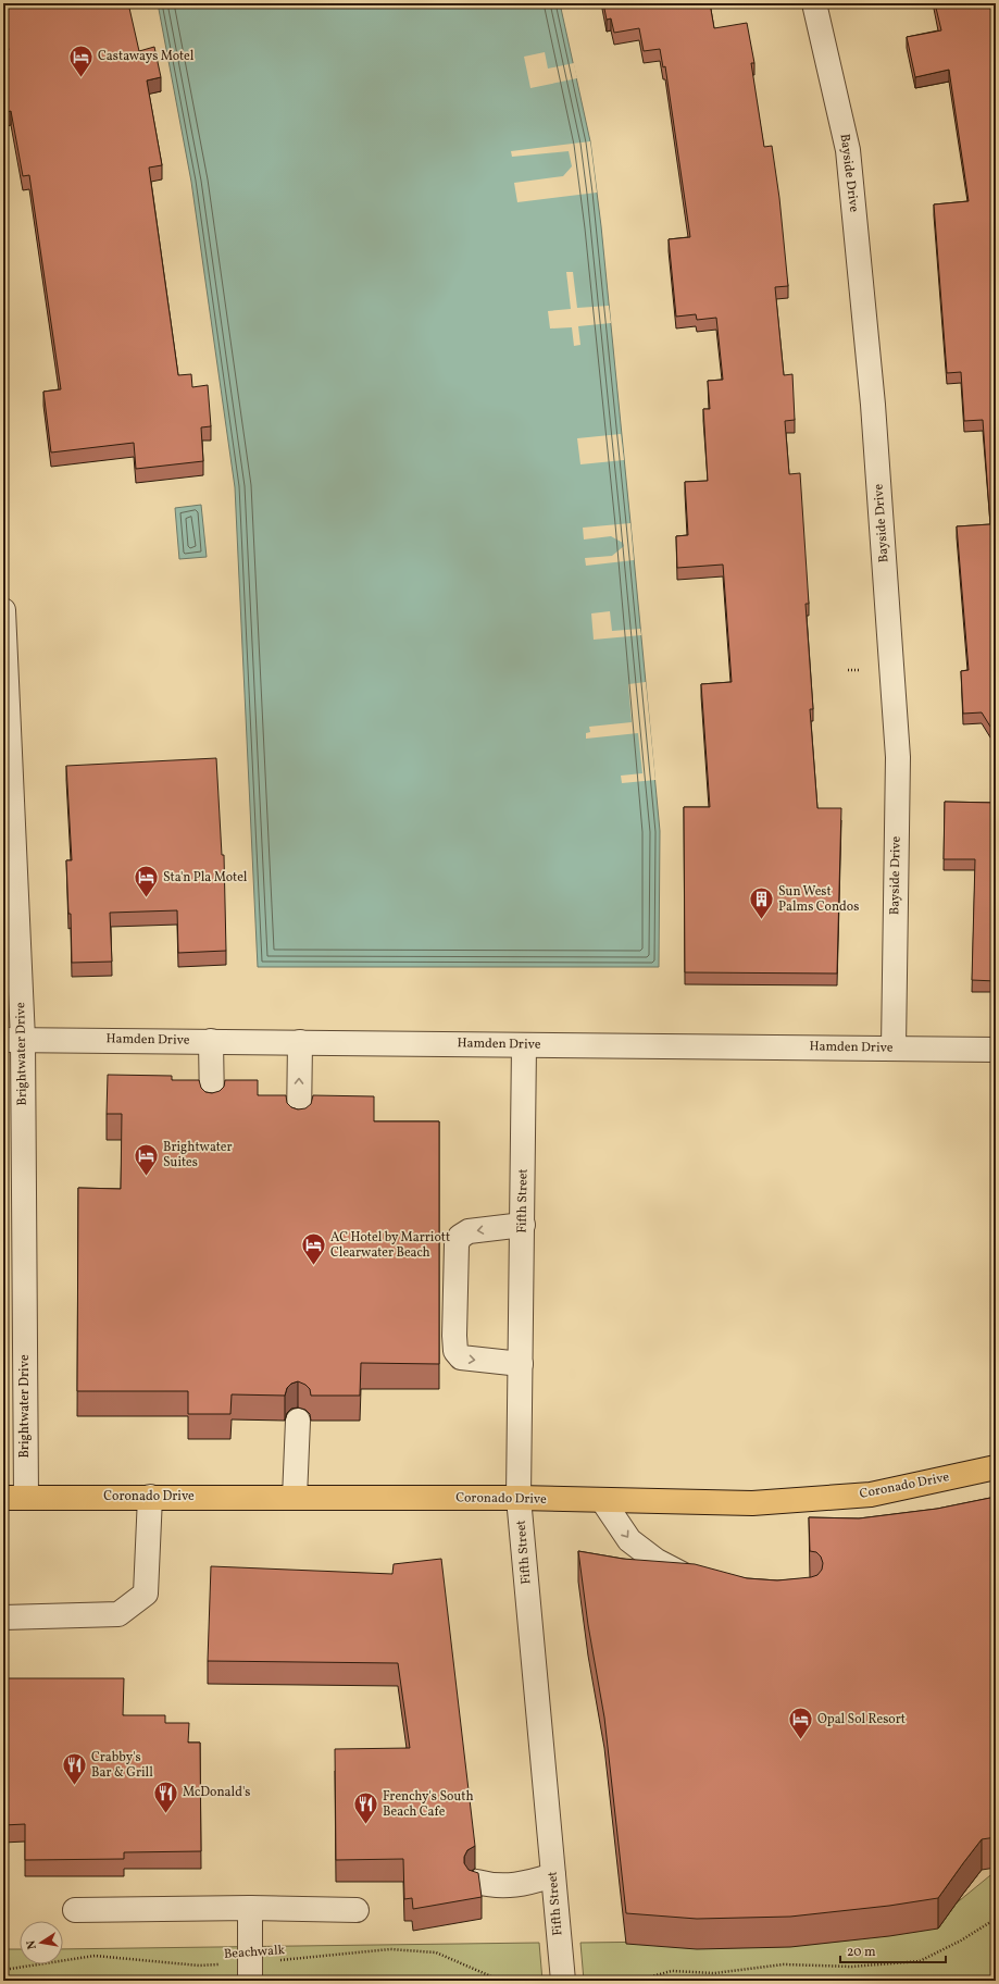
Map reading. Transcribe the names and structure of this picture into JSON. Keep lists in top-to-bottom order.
{
  "streets": {
    "main road": ["Coronado Drive"],
    "street": [
      "Bayside Drive",
      "Hamden Drive",
      "Brightwater Drive",
      "Fifth Street"
    ],
    "path": ["Beachwalk"]
  },
  "crossings": [
    ["Bayside Drive", "Hamden Drive"],
    ["Hamden Drive", "Brightwater Drive"],
    ["Hamden Drive", "Fifth Street"],
    ["Brightwater Drive", "Coronado Drive"],
    ["Fifth Street", "Coronado Drive"]
  ],
  "places": {
    "hotel": [
      "Castaways Motel",
      "Sta'n Pla Motel",
      "Brightwater Suites",
      "AC Hotel by Marriott Clearwater Beach",
      "Opal Sol Resort"
    ],
    "building": ["Sun West Palms Condos"],
    "restaurant": ["Crabby's Bar & Grill", "McDonald's", "Frenchy's South Beach Cafe"]
  },
  "scale_bar": "20 m",
  "north": "left"
}
